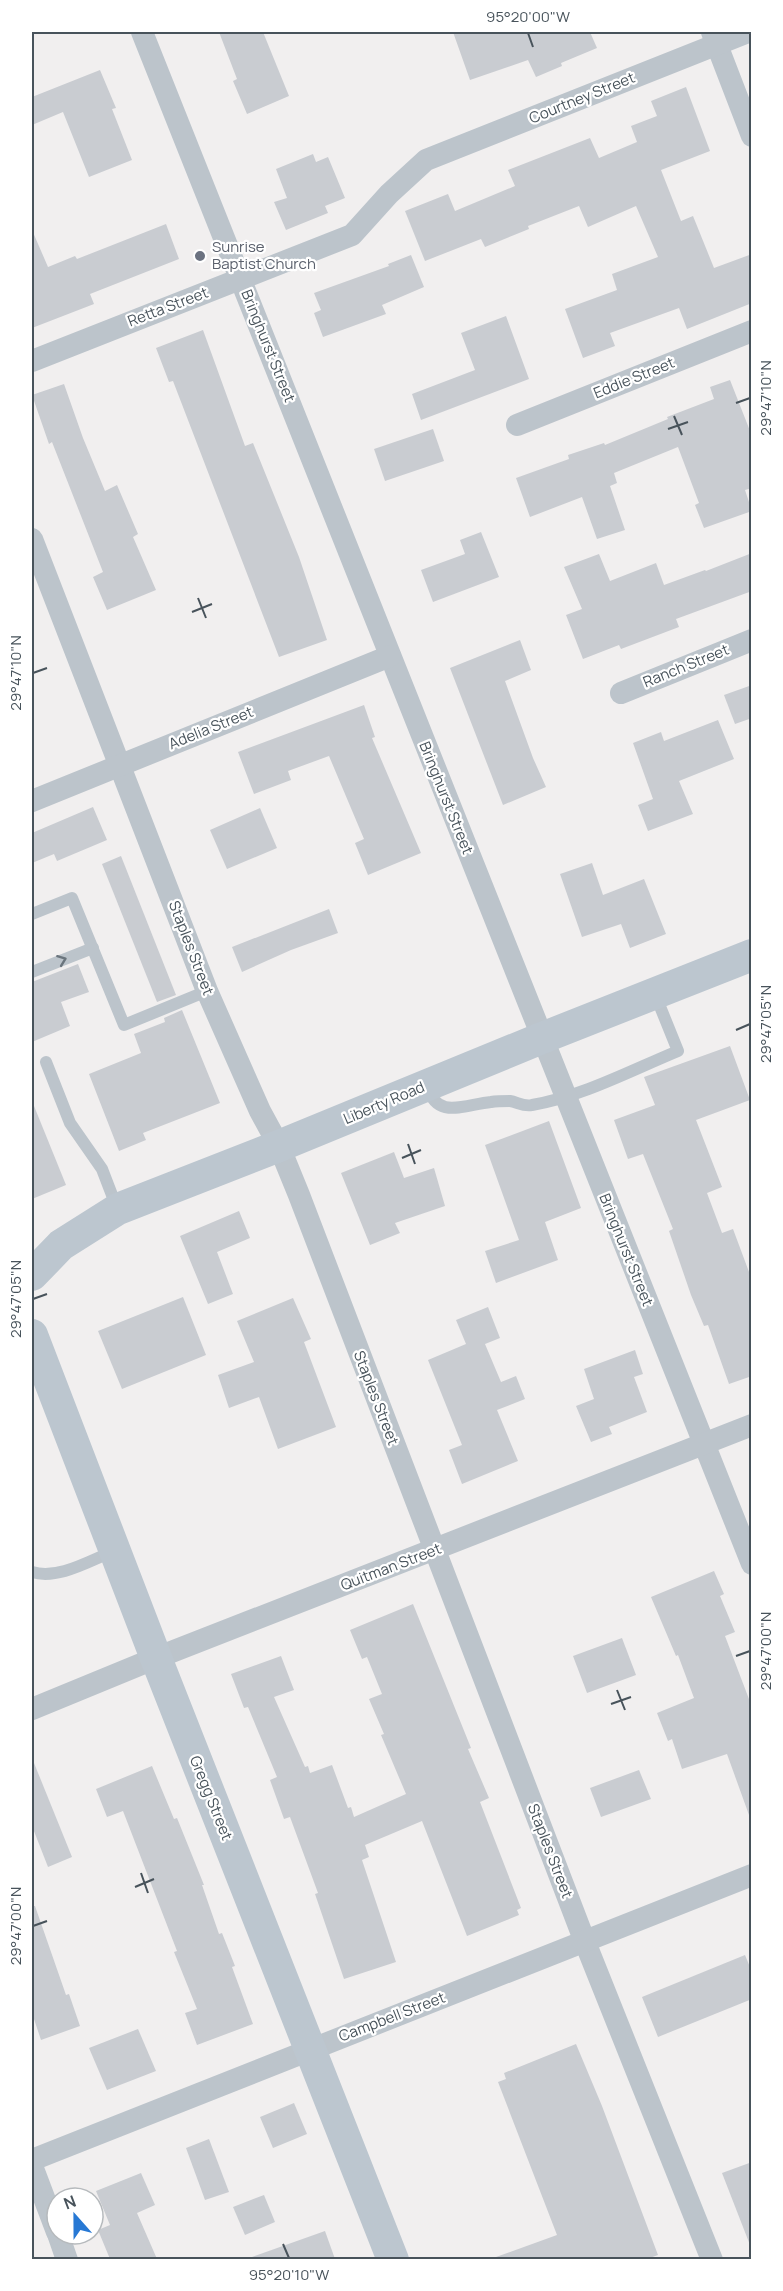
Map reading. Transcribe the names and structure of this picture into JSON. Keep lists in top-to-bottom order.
{
  "streets": {
    "street": [
      "Courtney Street",
      "Retta Street",
      "Bringhurst Street",
      "Eddie Street",
      "Ranch Street",
      "Adelia Street",
      "Staples Street",
      "Liberty Road",
      "Quitman Street",
      "Gregg Street",
      "Campbell Street"
    ]
  },
  "crossings": [
    ["Courtney Street", "Retta Street"],
    ["Retta Street", "Bringhurst Street"],
    ["Bringhurst Street", "Adelia Street"],
    ["Bringhurst Street", "Liberty Road"],
    ["Bringhurst Street", "Quitman Street"],
    ["Adelia Street", "Staples Street"],
    ["Staples Street", "Liberty Road"],
    ["Staples Street", "Quitman Street"],
    ["Staples Street", "Campbell Street"],
    ["Quitman Street", "Gregg Street"],
    ["Gregg Street", "Campbell Street"]
  ],
  "places": ["Sunrise Baptist Church"],
  "north": "top",
  "coordinates": [
    "95°20'00\"W",
    "29°47'10\"N",
    "29°47'05\"N",
    "29°47'00\"N",
    "95°20'10\"W"
  ]
}
